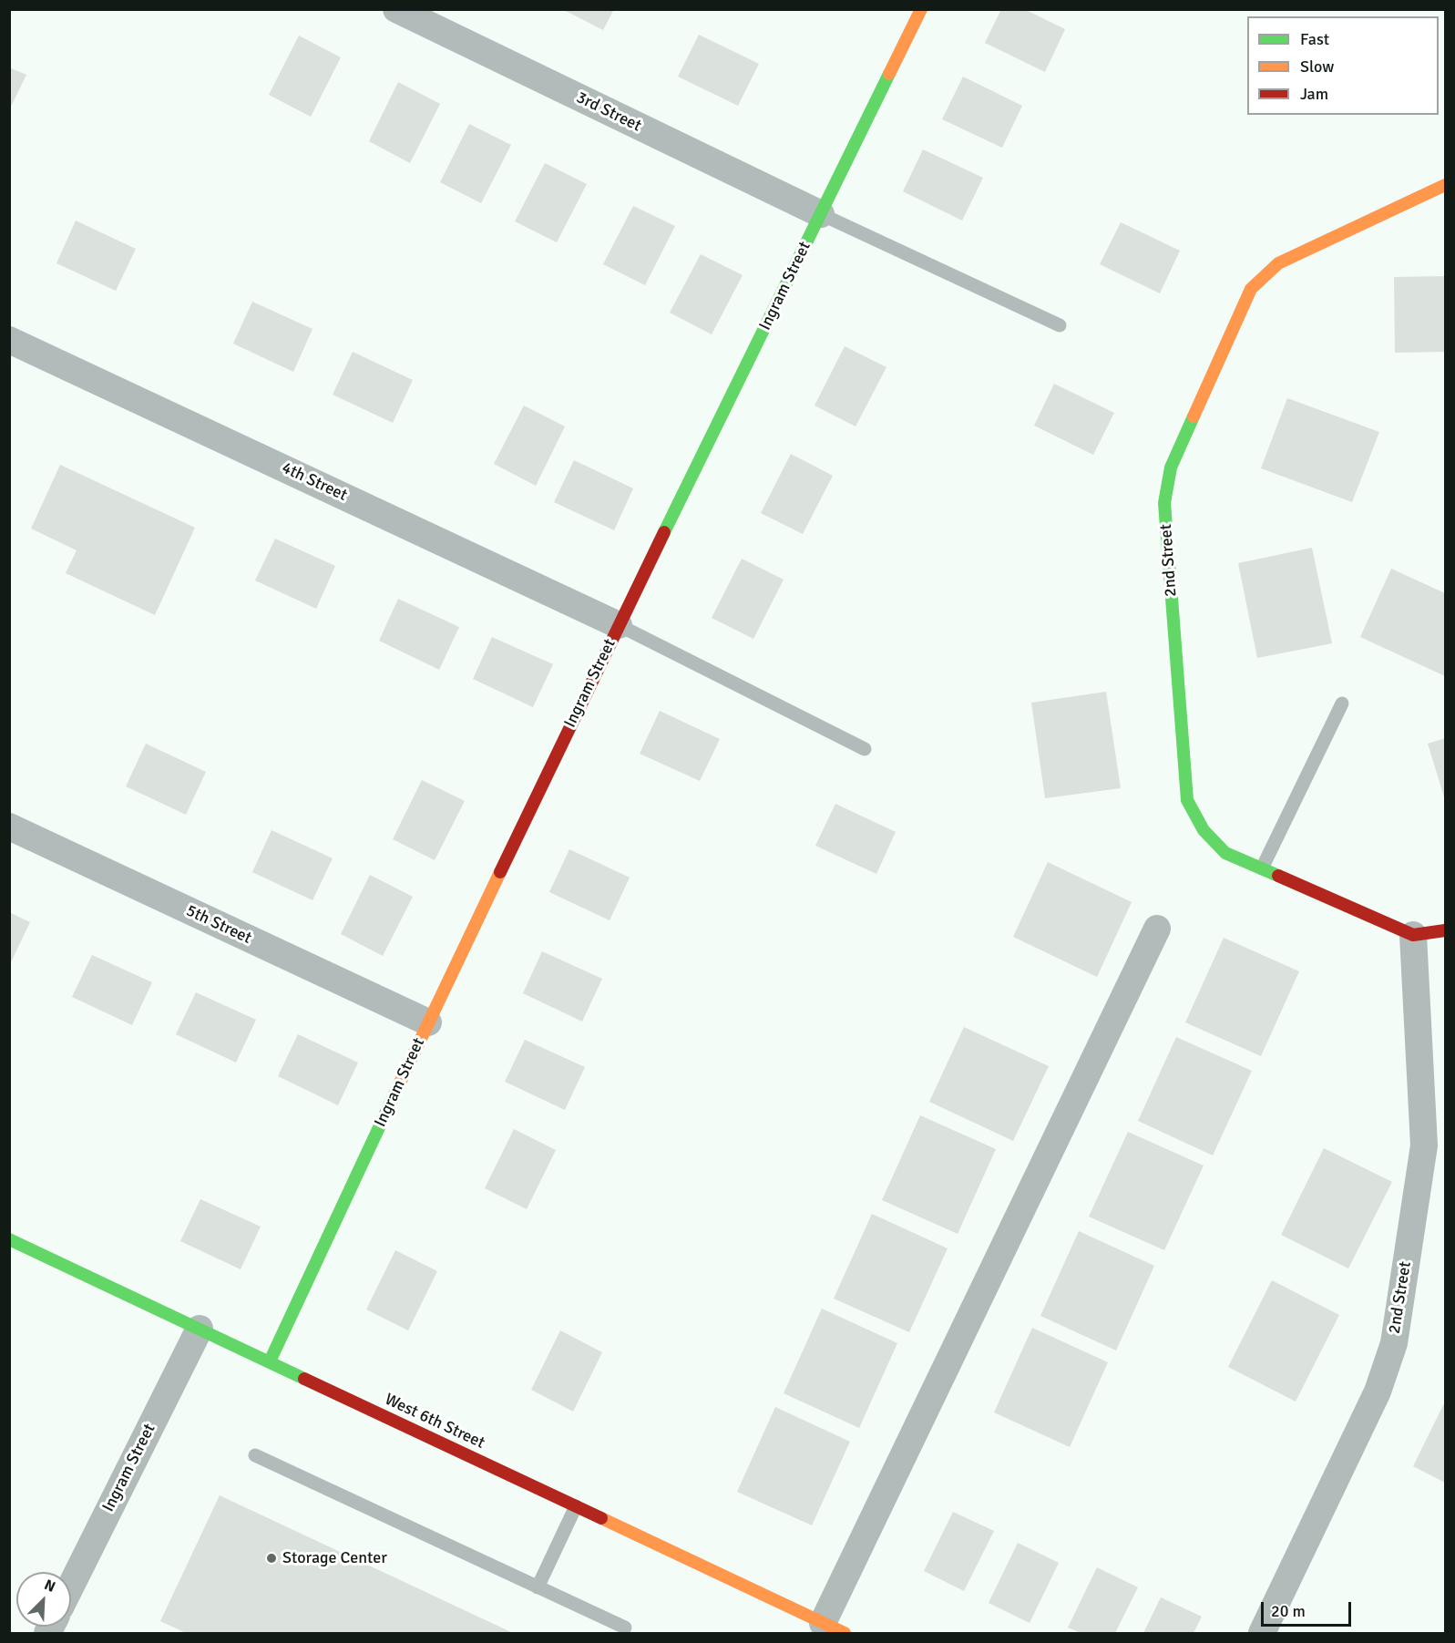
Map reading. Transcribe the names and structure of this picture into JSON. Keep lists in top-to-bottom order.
{
  "streets": {
    "street": [
      "3rd Street",
      "Ingram Street",
      "4th Street",
      "2nd Street",
      "5th Street",
      "West 6th Street"
    ]
  },
  "crossings": [
    ["3rd Street", "Ingram Street"],
    ["Ingram Street", "4th Street"],
    ["Ingram Street", "5th Street"],
    ["Ingram Street", "West 6th Street"]
  ],
  "places": ["Storage Center"],
  "legend": ["Fast", "Slow", "Jam"],
  "scale_bar": "20 m",
  "north": "top right"
}
